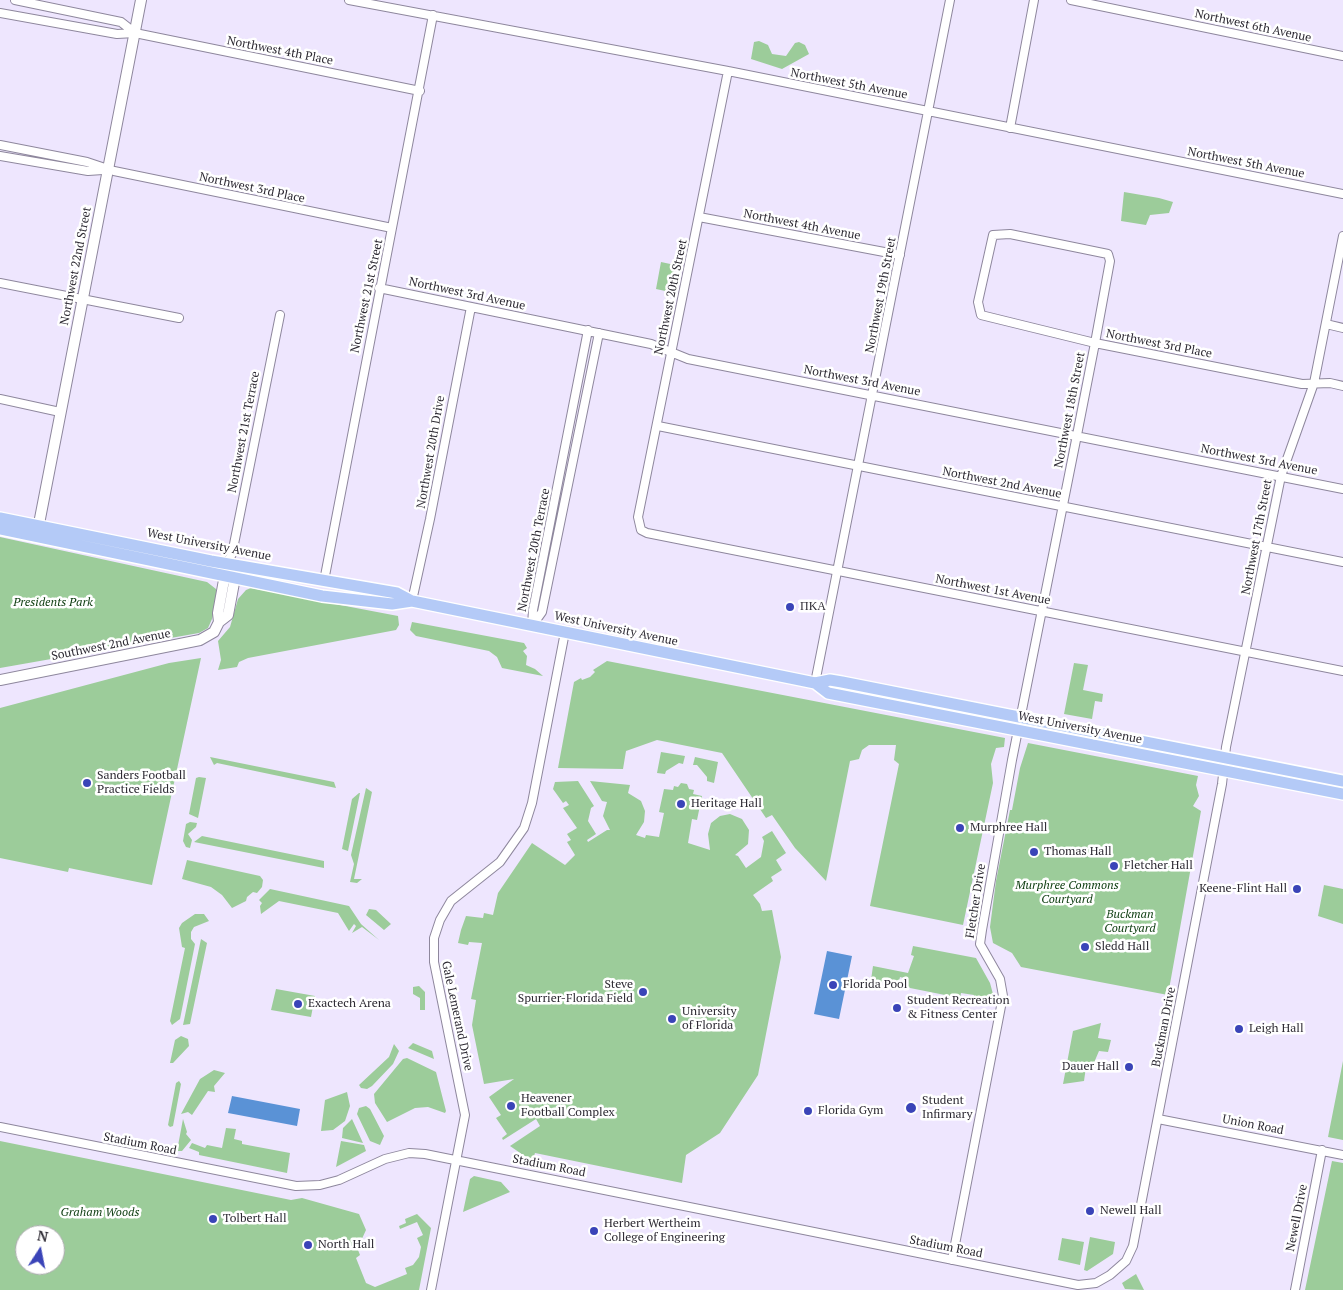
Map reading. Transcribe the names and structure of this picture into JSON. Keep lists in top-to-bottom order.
{
  "streets": {
    "main road": ["West University Avenue"],
    "street": [
      "Northwest 6th Avenue",
      "Northwest 4th Place",
      "Northwest 5th Avenue",
      "Northwest 3rd Place",
      "Northwest 4th Avenue",
      "Northwest 22nd Street",
      "Northwest 3rd Avenue",
      "Northwest 19th Street",
      "Northwest 21st Street",
      "Northwest 20th Street",
      "Northwest 18th Street",
      "Northwest 21st Terrace",
      "Northwest 20th Drive",
      "Northwest 2nd Avenue",
      "Northwest 17th Street",
      "Northwest 20th Terrace",
      "Northwest 1st Avenue",
      "Southwest 2nd Avenue",
      "Fletcher Drive",
      "Gale Lemerand Drive",
      "Buckman Drive",
      "Union Road",
      "Stadium Road",
      "Newell Drive"
    ]
  },
  "crossings": [
    ["Northwest 4th Place", "Northwest 22nd Street"],
    ["Northwest 4th Place", "Northwest 21st Street"],
    ["Northwest 5th Avenue", "Northwest 19th Street"],
    ["Northwest 5th Avenue", "Northwest 21st Street"],
    ["Northwest 5th Avenue", "Northwest 20th Street"],
    ["Northwest 3rd Place", "Northwest 22nd Street"],
    ["Northwest 3rd Place", "Northwest 21st Street"],
    ["Northwest 3rd Place", "Northwest 18th Street"],
    ["Northwest 3rd Place", "Northwest 17th Street"],
    ["Northwest 4th Avenue", "Northwest 19th Street"],
    ["Northwest 4th Avenue", "Northwest 20th Street"],
    ["Northwest 22nd Street", "West University Avenue"],
    ["Northwest 3rd Avenue", "Northwest 19th Street"],
    ["Northwest 3rd Avenue", "Northwest 21st Street"],
    ["Northwest 3rd Avenue", "Northwest 20th Street"],
    ["Northwest 3rd Avenue", "Northwest 18th Street"],
    ["Northwest 3rd Avenue", "Northwest 20th Drive"],
    ["Northwest 3rd Avenue", "Northwest 17th Street"],
    ["Northwest 3rd Avenue", "Northwest 20th Terrace"],
    ["Northwest 19th Street", "Northwest 2nd Avenue"],
    ["Northwest 19th Street", "West University Avenue"],
    ["Northwest 19th Street", "Northwest 1st Avenue"],
    ["Northwest 21st Street", "West University Avenue"],
    ["Northwest 20th Street", "Northwest 2nd Avenue"],
    ["Northwest 20th Street", "Northwest 1st Avenue"],
    ["Northwest 18th Street", "Northwest 2nd Avenue"],
    ["Northwest 18th Street", "West University Avenue"],
    ["Northwest 18th Street", "Northwest 1st Avenue"],
    ["Northwest 18th Street", "Fletcher Drive"],
    ["Northwest 21st Terrace", "West University Avenue"],
    ["Northwest 21st Terrace", "Southwest 2nd Avenue"],
    ["Northwest 20th Drive", "West University Avenue"],
    ["Northwest 2nd Avenue", "Northwest 17th Street"],
    ["Northwest 17th Street", "West University Avenue"],
    ["Northwest 17th Street", "Northwest 1st Avenue"],
    ["Northwest 17th Street", "Buckman Drive"],
    ["West University Avenue", "Northwest 20th Terrace"],
    ["West University Avenue", "Southwest 2nd Avenue"],
    ["West University Avenue", "Fletcher Drive"],
    ["West University Avenue", "Gale Lemerand Drive"],
    ["West University Avenue", "Buckman Drive"],
    ["Fletcher Drive", "Stadium Road"],
    ["Gale Lemerand Drive", "Stadium Road"],
    ["Buckman Drive", "Union Road"],
    ["Buckman Drive", "Stadium Road"],
    ["Union Road", "Newell Drive"]
  ],
  "parks": [
    "Presidents Park",
    "Murphree Commons Courtyard",
    "Buckman Courtyard",
    "Graham Woods"
  ],
  "places": [
    "ΠΚΑ",
    "Sanders Football Practice Fields",
    "Heritage Hall",
    "Murphree Hall",
    "Thomas Hall",
    "Fletcher Hall",
    "Keene-Flint Hall",
    "Sledd Hall",
    "Florida Pool",
    "Steve Spurrier-Florida Field",
    "Exactech Arena",
    "Student Recreation & Fitness Center",
    "University of Florida",
    "Leigh Hall",
    "Dauer Hall",
    "Heavener Football Complex",
    "Student Infirmary",
    "Florida Gym",
    "Newell Hall",
    "Tolbert Hall",
    "Herbert Wertheim College of Engineering",
    "North Hall"
  ],
  "north": "top"
}
